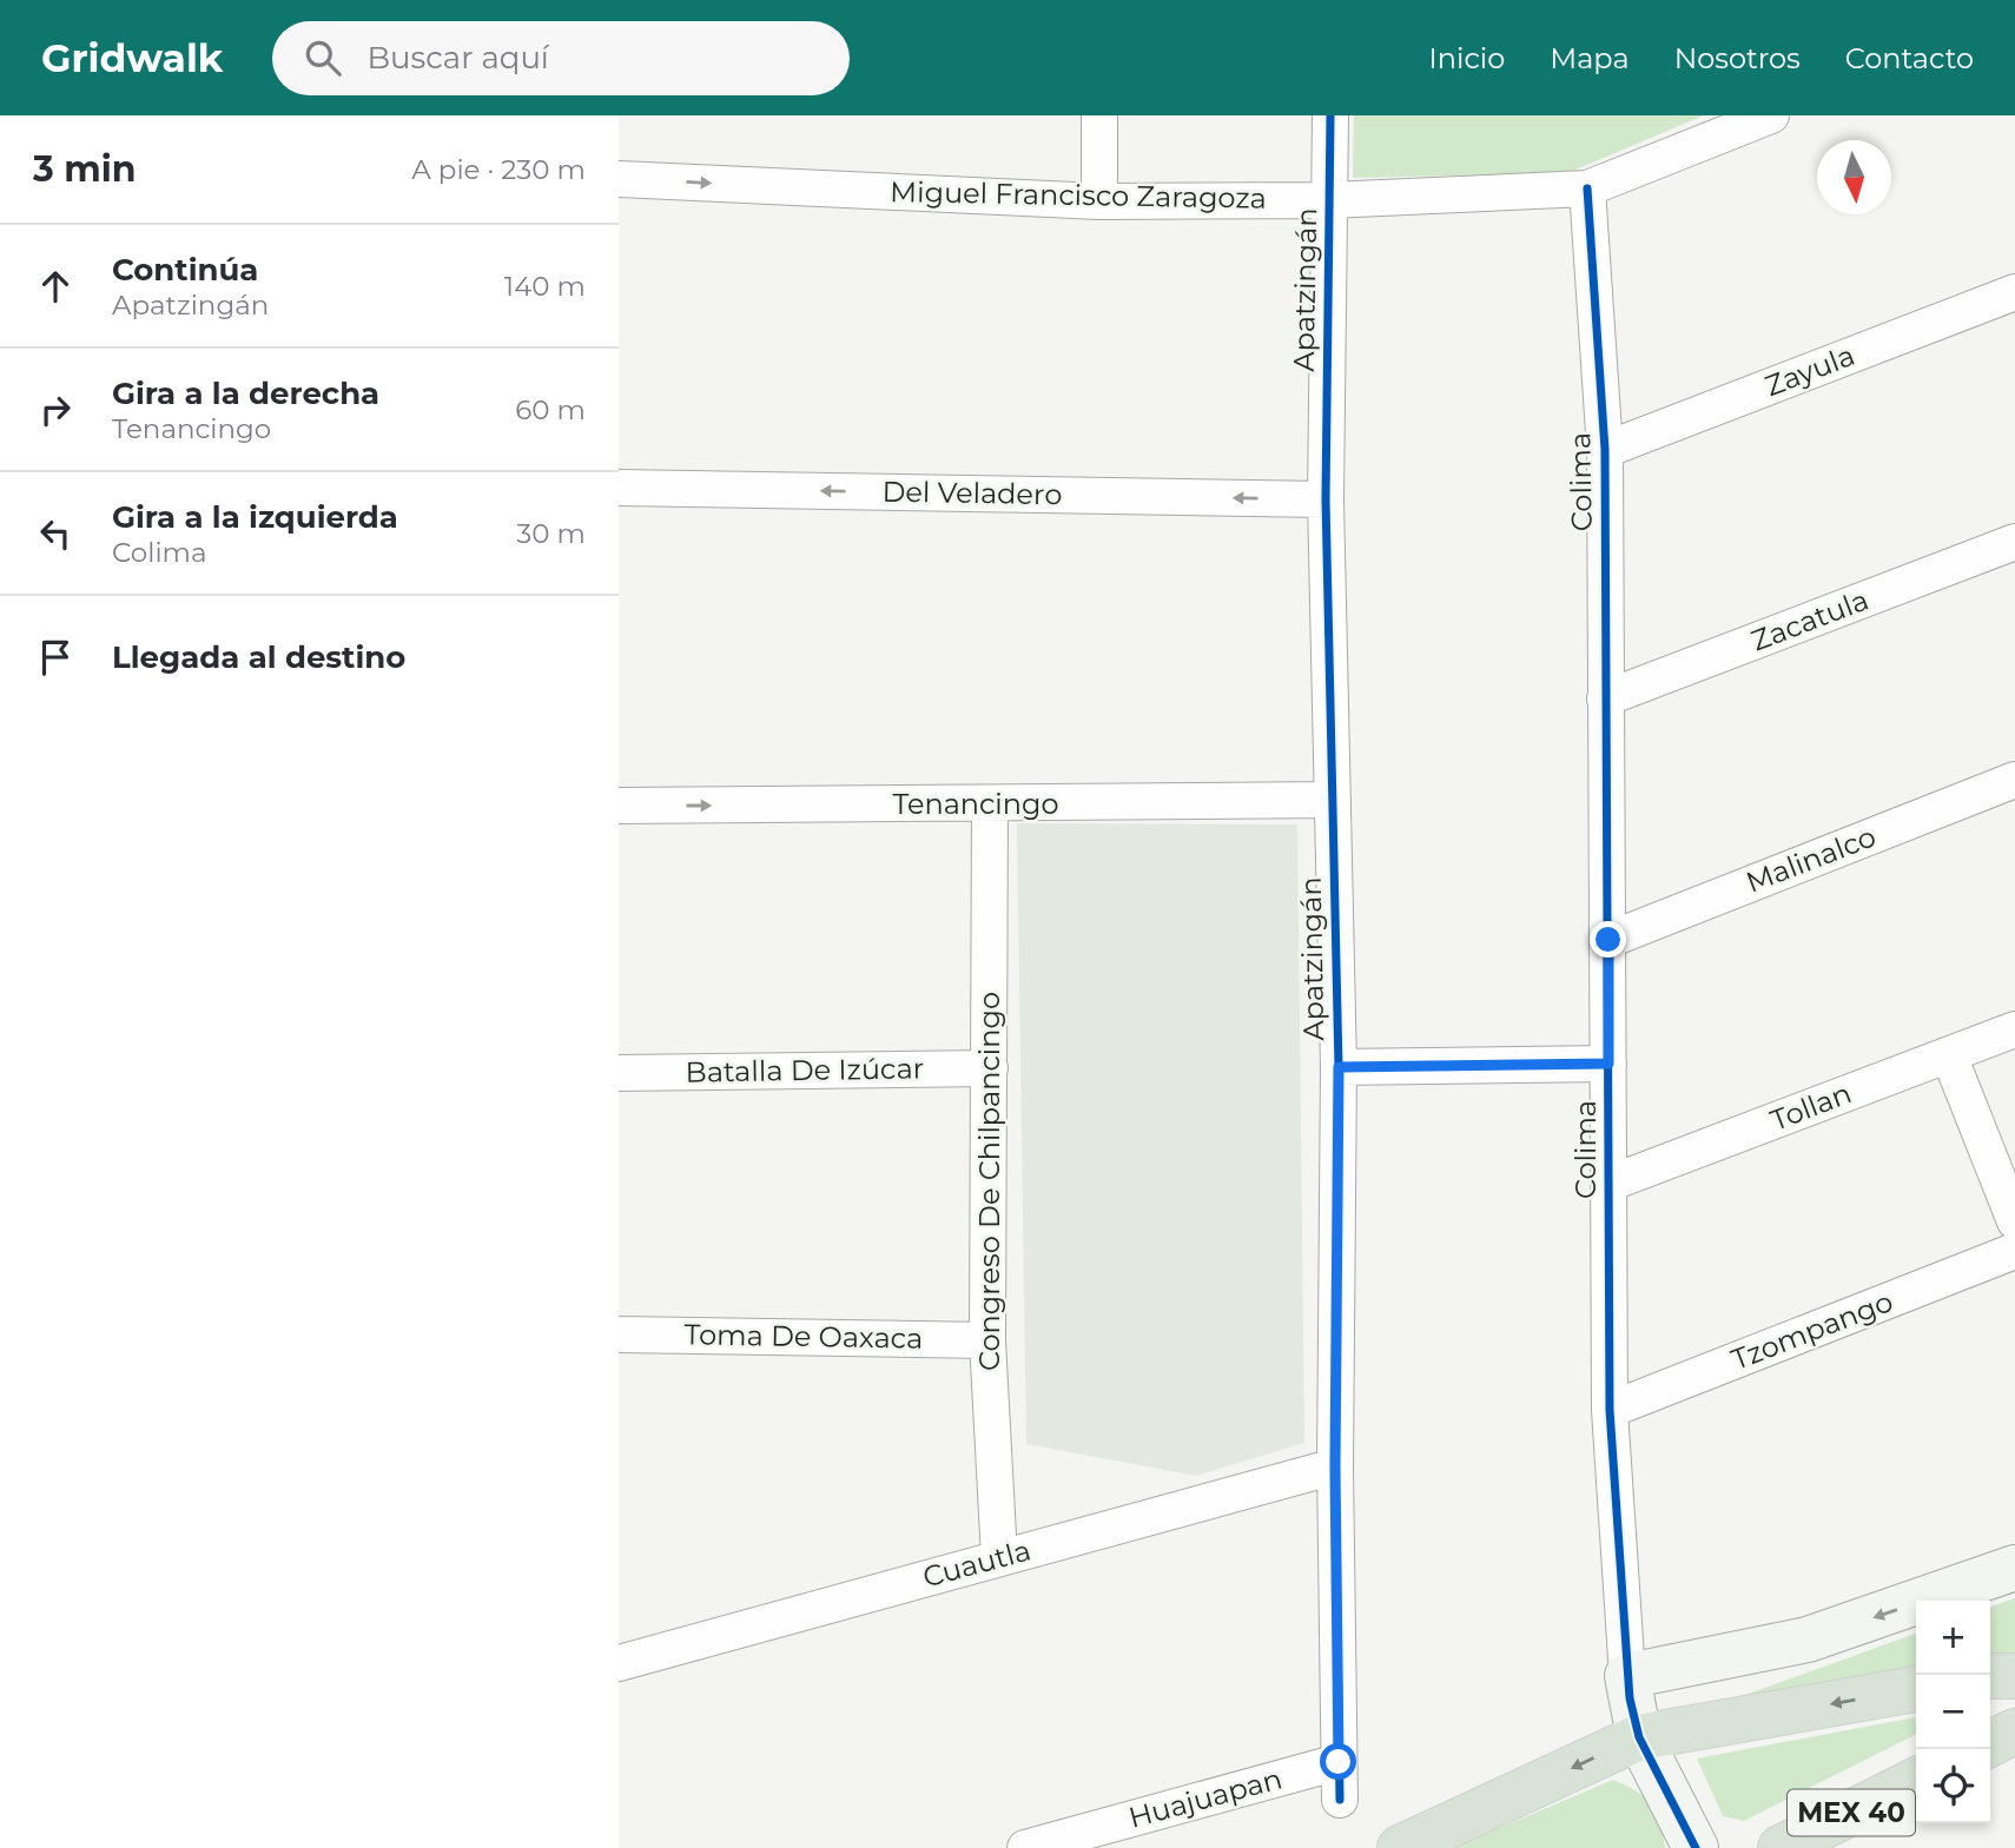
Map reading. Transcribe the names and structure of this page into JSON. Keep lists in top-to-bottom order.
{
  "streets": {
    "highway": ["MEX 40"],
    "street": [
      "Miguel Francisco Zaragoza",
      "Apatzingán",
      "Zayula",
      "Colima",
      "Del Veladero",
      "Zacatula",
      "Tenancingo",
      "Malinalco",
      "Batalla De Izúcar",
      "Tollan",
      "Congreso De Chilpancingo",
      "Tzompango",
      "Toma De Oaxaca",
      "Cuautla",
      "Huajuapan"
    ]
  },
  "crossings": [
    ["Miguel Francisco Zaragoza", "Apatzingán"],
    ["Miguel Francisco Zaragoza", "Colima"],
    ["Apatzingán", "Del Veladero"],
    ["Apatzingán", "Tenancingo"],
    ["Apatzingán", "Cuautla"],
    ["Apatzingán", "Huajuapan"],
    ["Zayula", "Colima"],
    ["Colima", "Zacatula"],
    ["Colima", "Malinalco"],
    ["Colima", "Tollan"],
    ["Colima", "Tzompango"],
    ["Tenancingo", "Congreso De Chilpancingo"],
    ["Batalla De Izúcar", "Congreso De Chilpancingo"],
    ["Congreso De Chilpancingo", "Toma De Oaxaca"],
    ["Congreso De Chilpancingo", "Cuautla"]
  ],
  "one_way": ["Miguel Francisco Zaragoza", "Del Veladero", "Tenancingo"],
  "north": "bottom",
  "page": {
    "header": "Gridwalk",
    "search": "Buscar aquí",
    "nav": [
      "Inicio",
      "Mapa",
      "Nosotros",
      "Contacto"
    ],
    "heading": ["3 min", "A pie · 230 m"],
    "list": [
      ["Continúa", "Apatzingán", "140 m"],
      ["Gira a la derecha", "Tenancingo", "60 m"],
      ["Gira a la izquierda", "Colima", "30 m"],
      "Llegada al destino"
    ],
    "map_buttons": ["+", "−"]
  }
}
